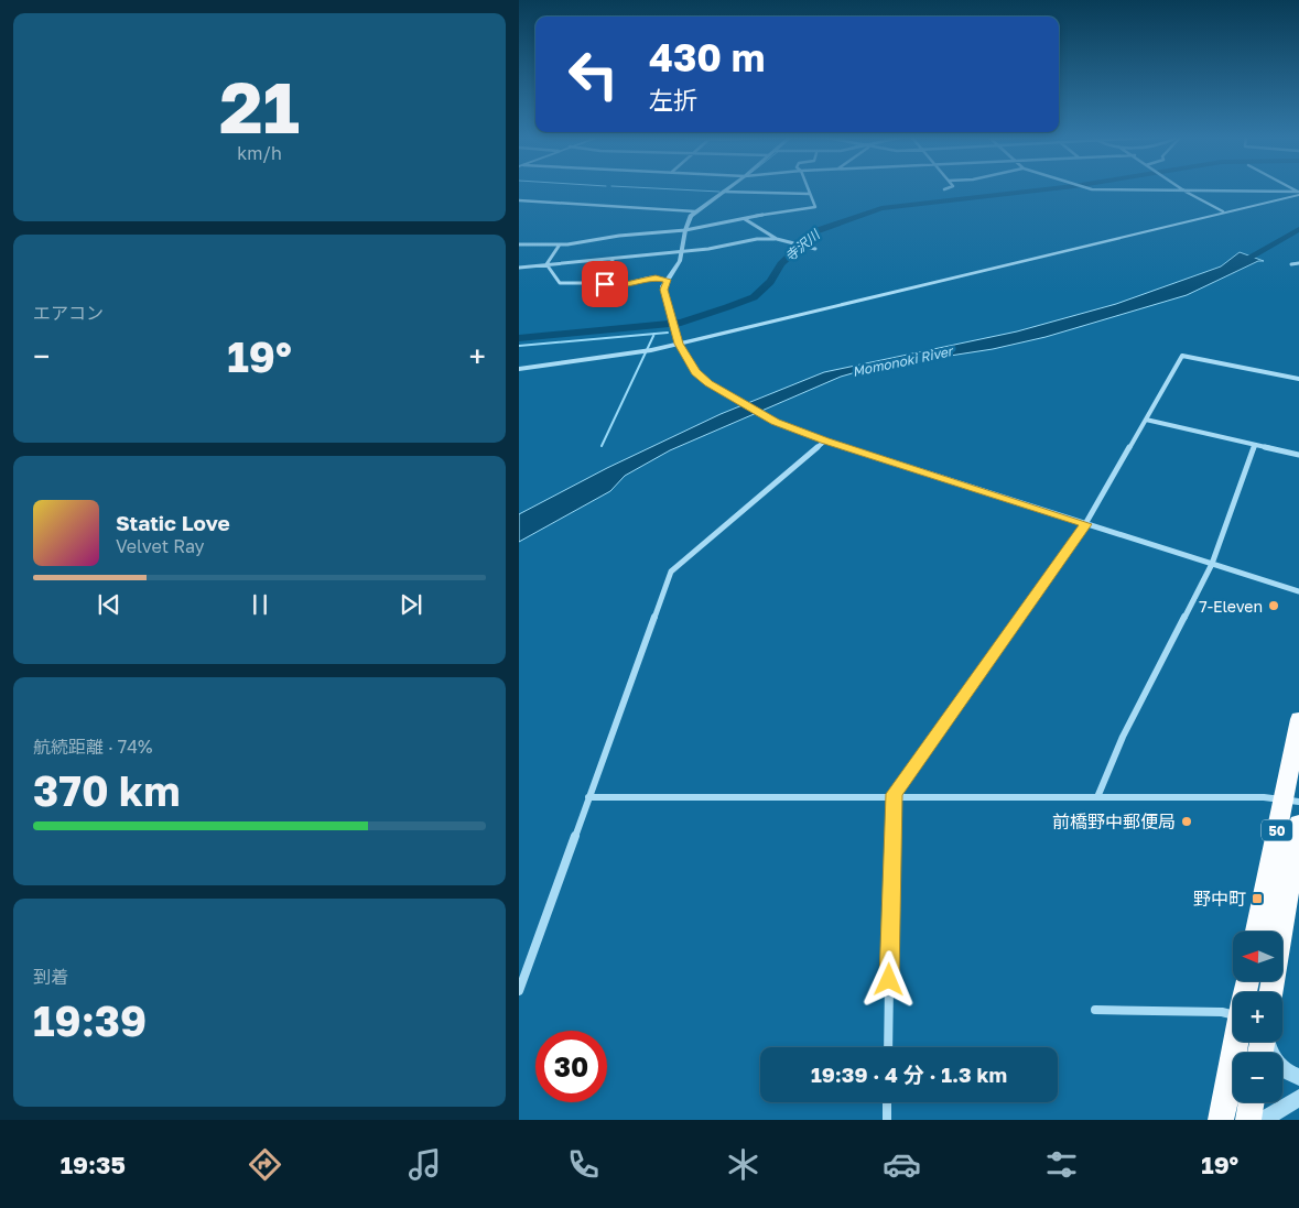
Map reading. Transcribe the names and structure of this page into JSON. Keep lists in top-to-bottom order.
{
  "streets": {
    "highway": ["50"]
  },
  "water": ["寺沢川", "Momonoki River"],
  "places": {
    "other": ["7-Eleven", "前橋野中郵便局"],
    "transit": ["野中町"]
  },
  "north": "left",
  "page": {
    "tile": [
      ["21", "km/h"],
      "エアコン",
      ["航続距離 · 74%", "370 km"],
      ["到着", "19:39"]
    ],
    "turn": ["430 m", "左折"],
    "heat": ["−", "19°", "+"],
    "song": ["Static Love", "Velvet Ray"],
    "map_buttons": ["+", "−"],
    "limit": "30",
    "trip": "19:39 · 4 分 · 1.3 km",
    "tabs": ["19:35", "19°"]
  }
}
